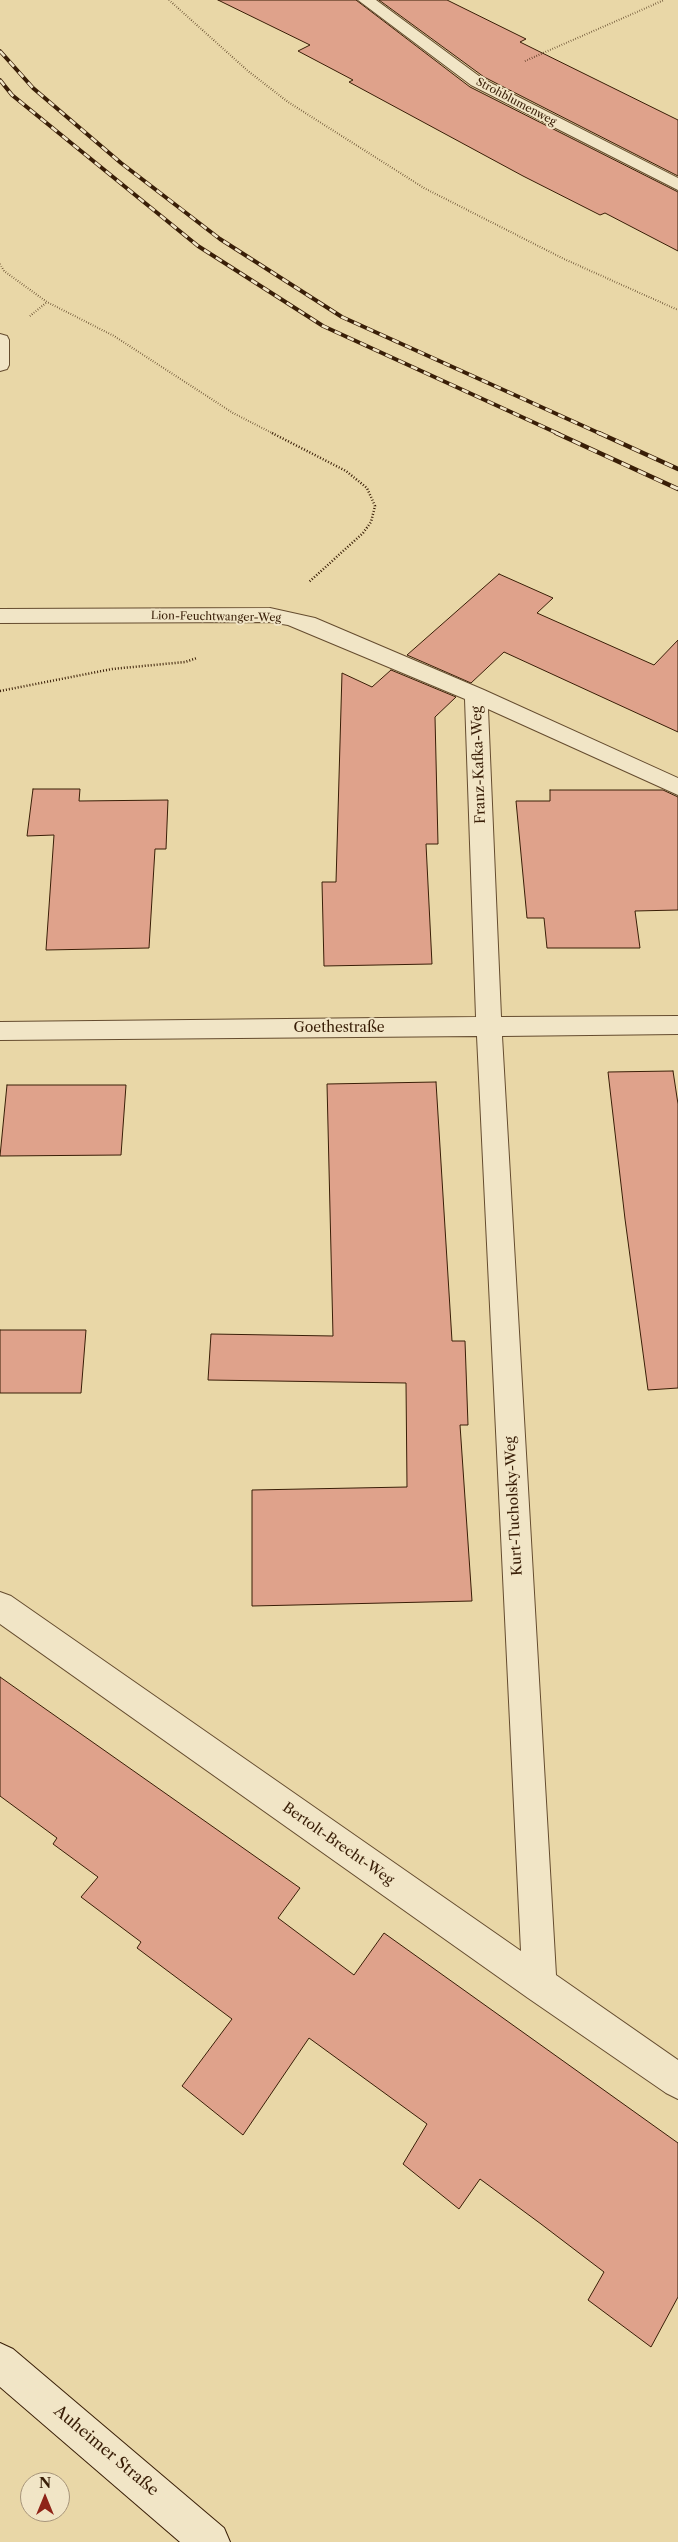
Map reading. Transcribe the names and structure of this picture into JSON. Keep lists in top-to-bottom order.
{
  "streets": {
    "street": [
      "Strohblumenweg",
      "Lion-Feuchtwanger-Weg",
      "Franz-Kafka-Weg",
      "Goethestraße",
      "Kurt-Tucholsky-Weg",
      "Bertolt-Brecht-Weg",
      "Auheimer Straße"
    ]
  },
  "crossings": [
    ["Lion-Feuchtwanger-Weg", "Franz-Kafka-Weg"],
    ["Franz-Kafka-Weg", "Goethestraße"],
    ["Franz-Kafka-Weg", "Kurt-Tucholsky-Weg"],
    ["Goethestraße", "Kurt-Tucholsky-Weg"],
    ["Kurt-Tucholsky-Weg", "Bertolt-Brecht-Weg"]
  ],
  "north": "top"
}
